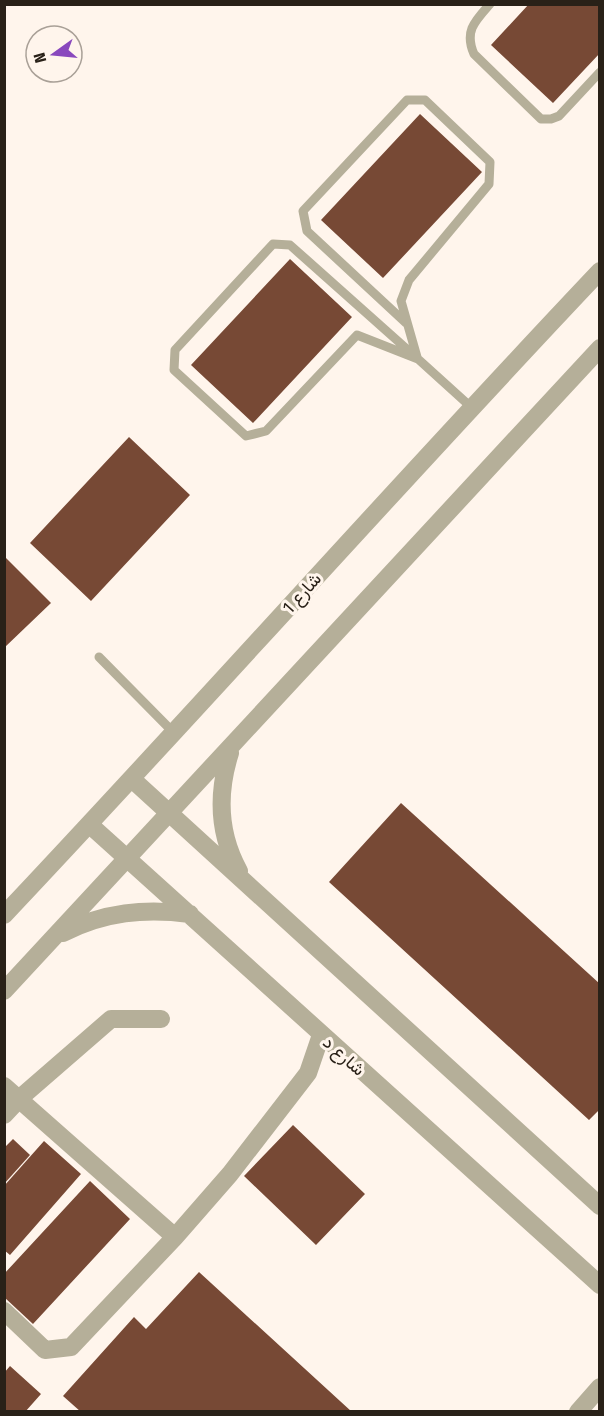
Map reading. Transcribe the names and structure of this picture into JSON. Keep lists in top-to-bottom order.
{
  "streets": {
    "street": ["شارع 1", "شارع د"]
  },
  "crossings": [
    ["شارع 1", "شارع د"]
  ],
  "north": "left"
}
